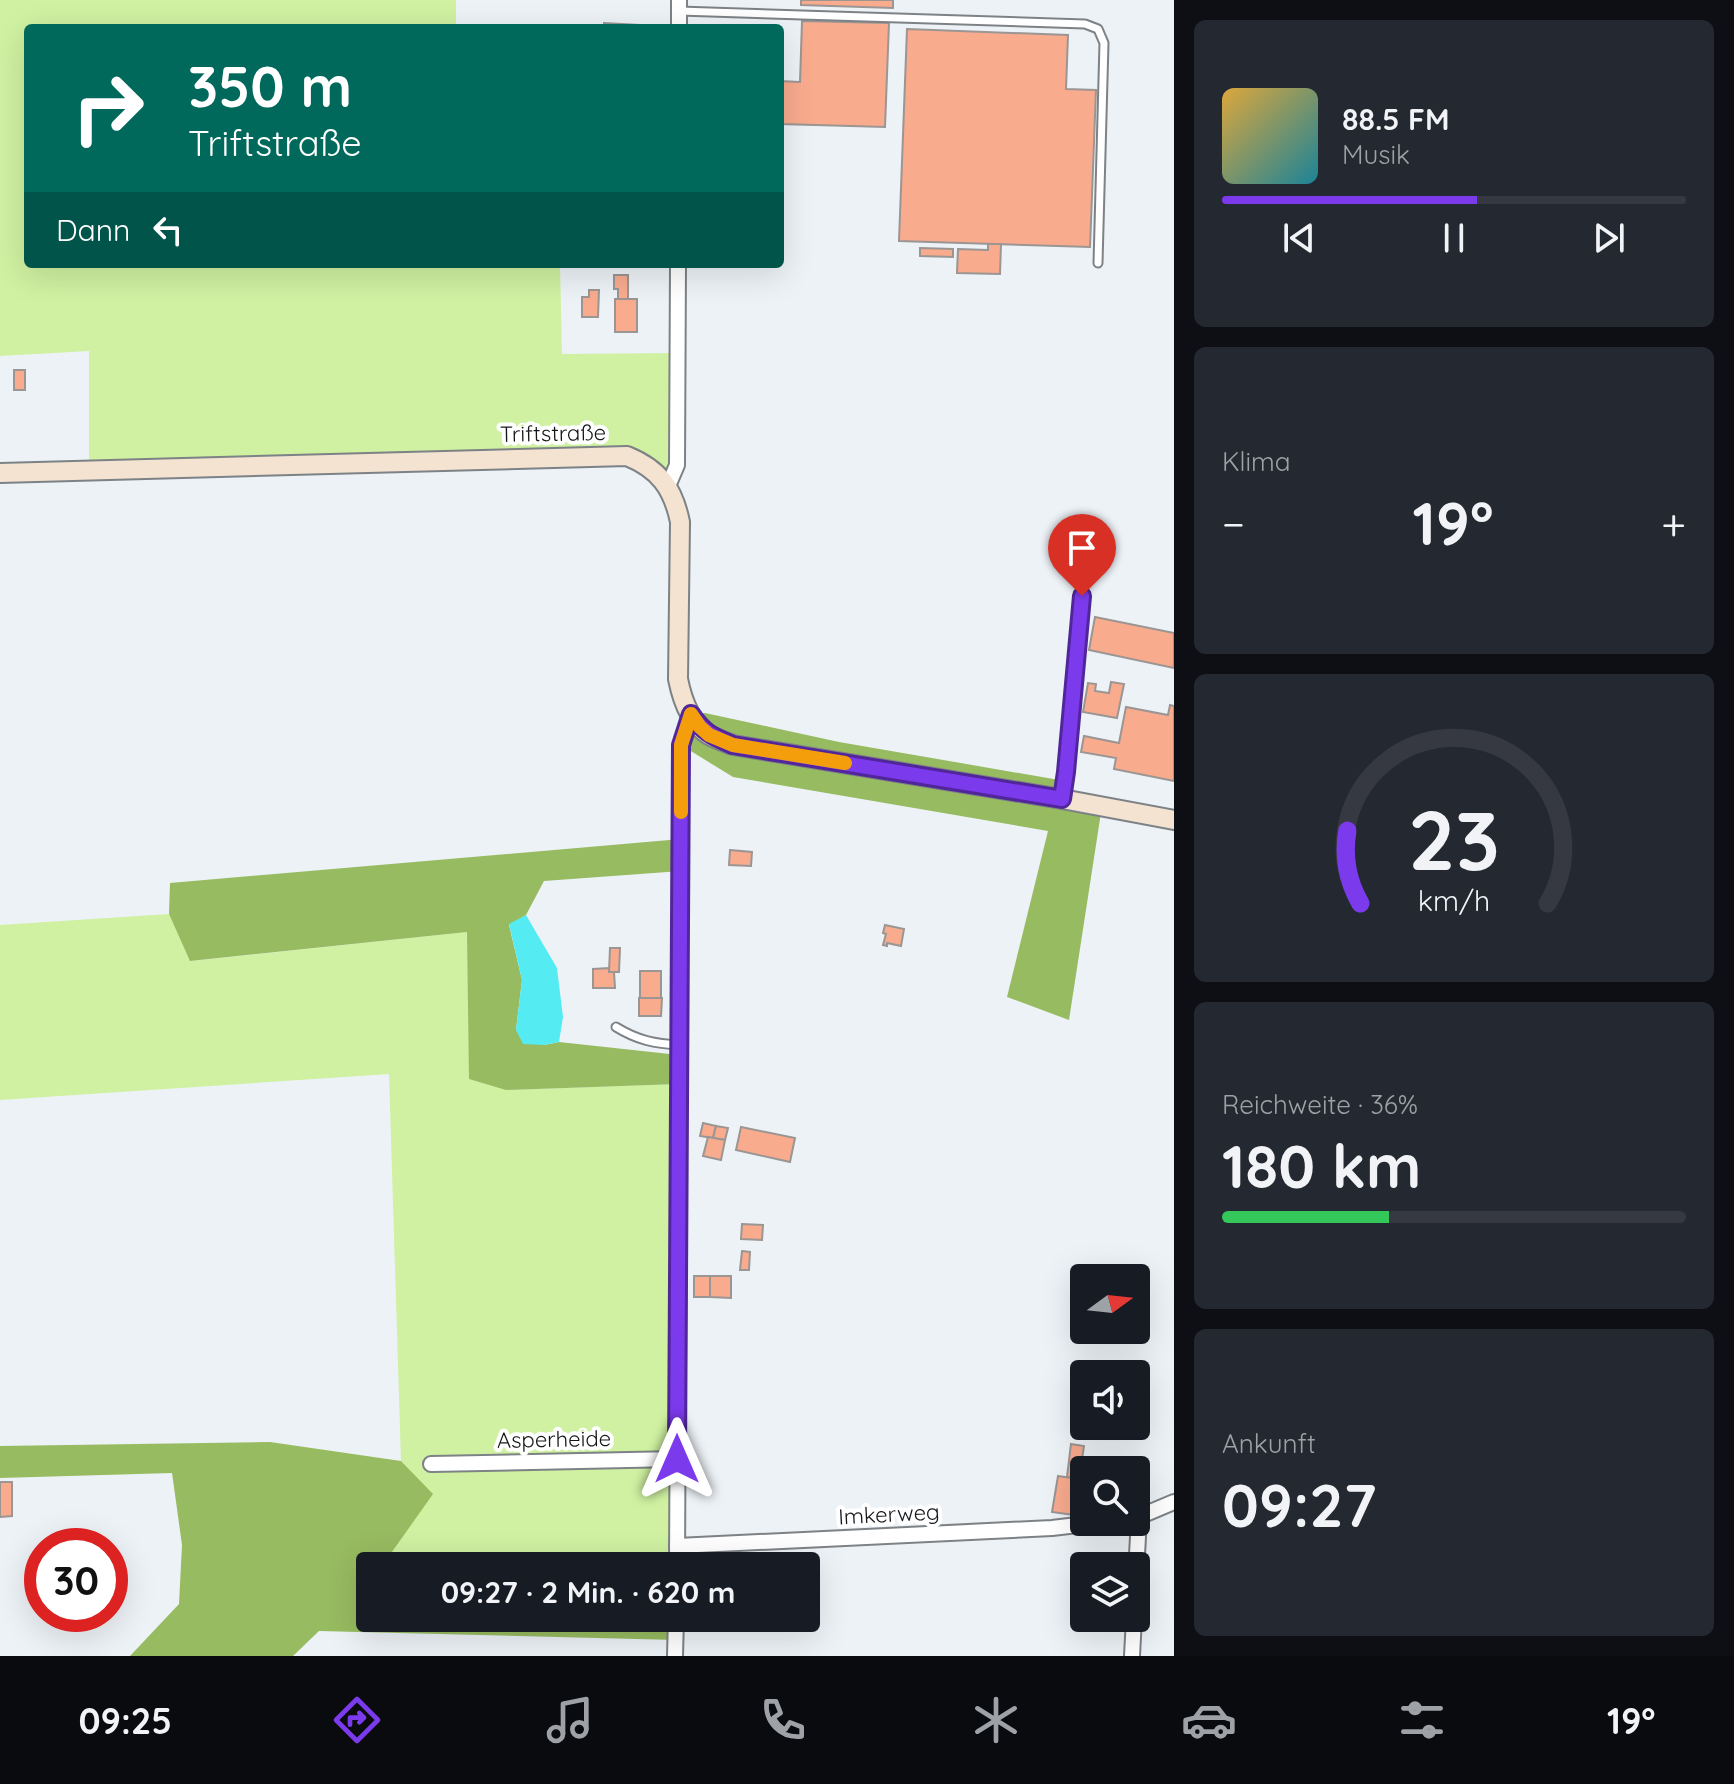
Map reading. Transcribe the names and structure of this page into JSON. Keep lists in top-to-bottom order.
{
  "streets": {
    "street": ["Triftstraße", "Asperheide", "Imkerweg"]
  },
  "north": "right",
  "page": {
    "turn": ["350 m", "Triftstraße"],
    "song": ["88.5 FM", "Musik"],
    "then": "Dann",
    "tile": [
      "Klima",
      ["Reichweite · 36%", "180 km"],
      ["Ankunft", "09:27"]
    ],
    "heat": ["−", "19°", "+"],
    "limit": "30",
    "trip": "09:27 · 2 Min. · 620 m",
    "tabs": ["09:25", "19°"],
    "gauge": ["23", "km/h"]
  }
}
